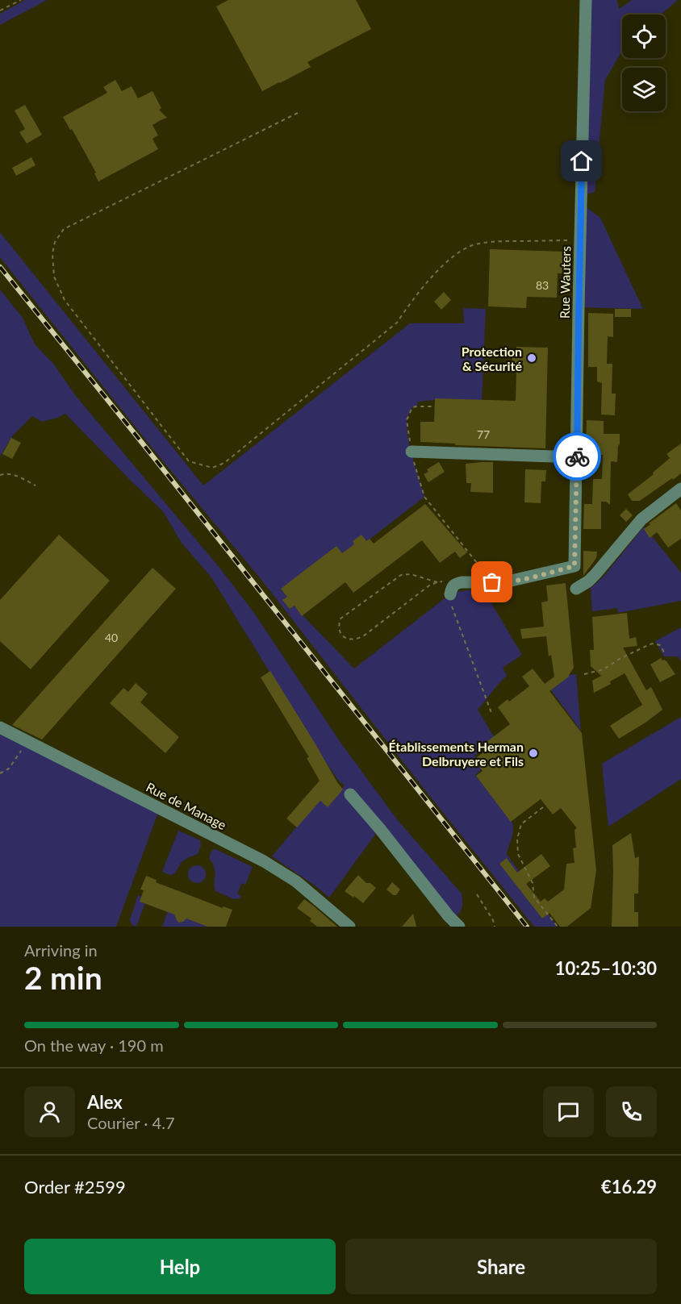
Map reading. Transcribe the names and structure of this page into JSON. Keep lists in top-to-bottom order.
{
  "streets": {
    "street": ["Rue Wauters", "Rue de Manage"]
  },
  "places": ["Protection & Sécurité", "Établissements Herman Delbruyere et Fils"],
  "house_numbers": ["83", "77", "40"],
  "page": {
    "heading": ["2 min", "Arriving in", "10:25–10:30"],
    "panel": [
      "Alex",
      "Courier · 4.7",
      "Order #2599",
      "€16.29"
    ],
    "bar": "On the way · 190 m",
    "buttons": ["Help", "Share"]
  }
}
